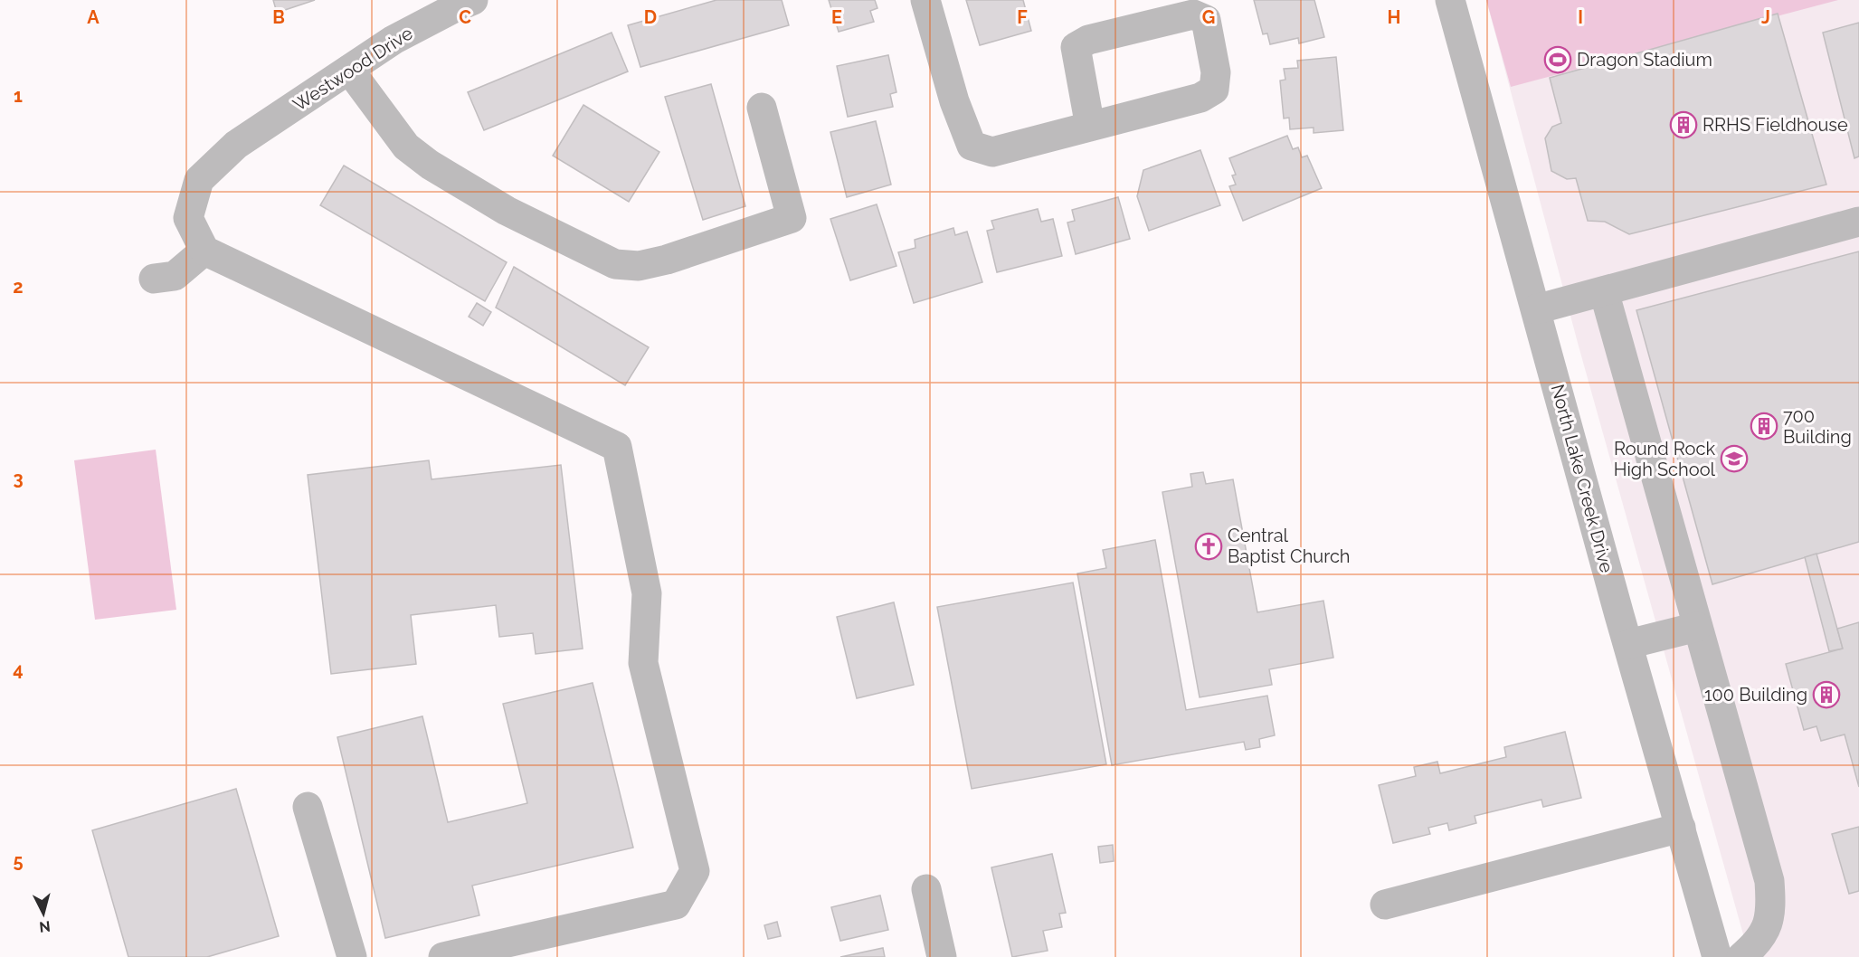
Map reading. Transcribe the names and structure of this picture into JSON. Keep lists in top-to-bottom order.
{
  "streets": {
    "street": ["Westwood Drive", "North Lake Creek Drive"]
  },
  "places": {
    "sports": ["Dragon Stadium"],
    "building": ["RRHS Fieldhouse", "700 Building", "100 Building"],
    "school or university": ["Round Rock High School"],
    "church": ["Central Baptist Church"]
  },
  "north": "bottom",
  "grid": {
    "columns": [
      "A",
      "B",
      "C",
      "D",
      "E",
      "F",
      "G",
      "H",
      "I",
      "J"
    ],
    "rows": [
      "1",
      "2",
      "3",
      "4",
      "5"
    ]
  }
}
